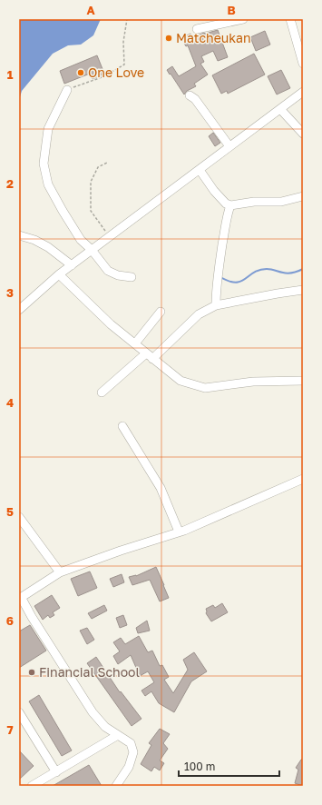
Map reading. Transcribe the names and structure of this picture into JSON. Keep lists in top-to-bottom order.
{
  "places": ["Matcheukan", "One Love", "Financial School"],
  "scale_bar": "100 m",
  "grid": {
    "columns": ["A", "B"],
    "rows": [
      "1",
      "2",
      "3",
      "4",
      "5",
      "6",
      "7"
    ]
  }
}
